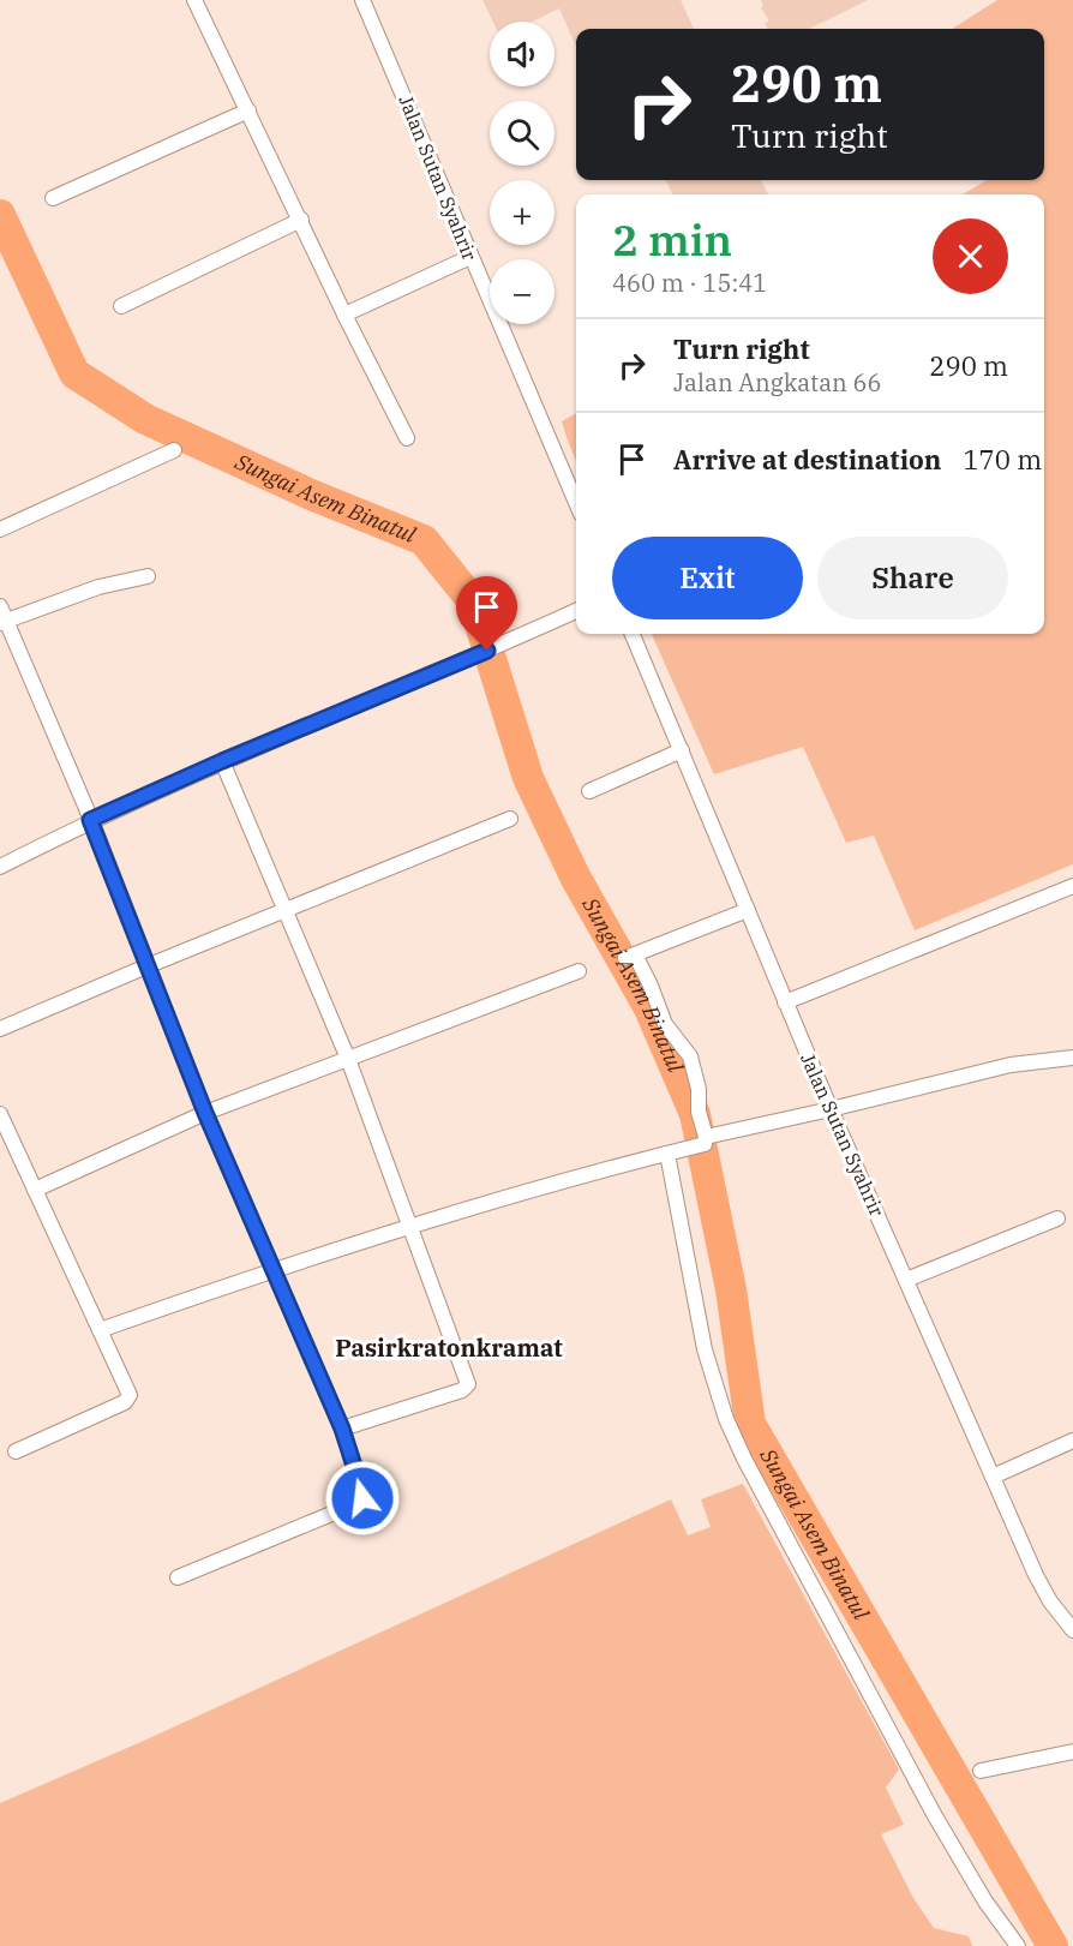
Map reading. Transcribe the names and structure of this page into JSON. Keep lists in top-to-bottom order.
{
  "streets": {
    "street": ["Jalan Sutan Syahrir"]
  },
  "districts": ["Pasirkratonkramat"],
  "water": ["Sungai Asem Binatul"],
  "page": {
    "map_buttons": ["+", "−"],
    "turn": ["290 m", "Turn right"],
    "heading": ["2 min", "460 m · 15:41"],
    "list": [
      {
        "name": "Turn right",
        "note": "Jalan Angkatan 66",
        "value": "290 m"
      },
      {
        "name": "Arrive at destination",
        "value": "170 m"
      }
    ],
    "buttons": ["Exit", "Share"]
  }
}
